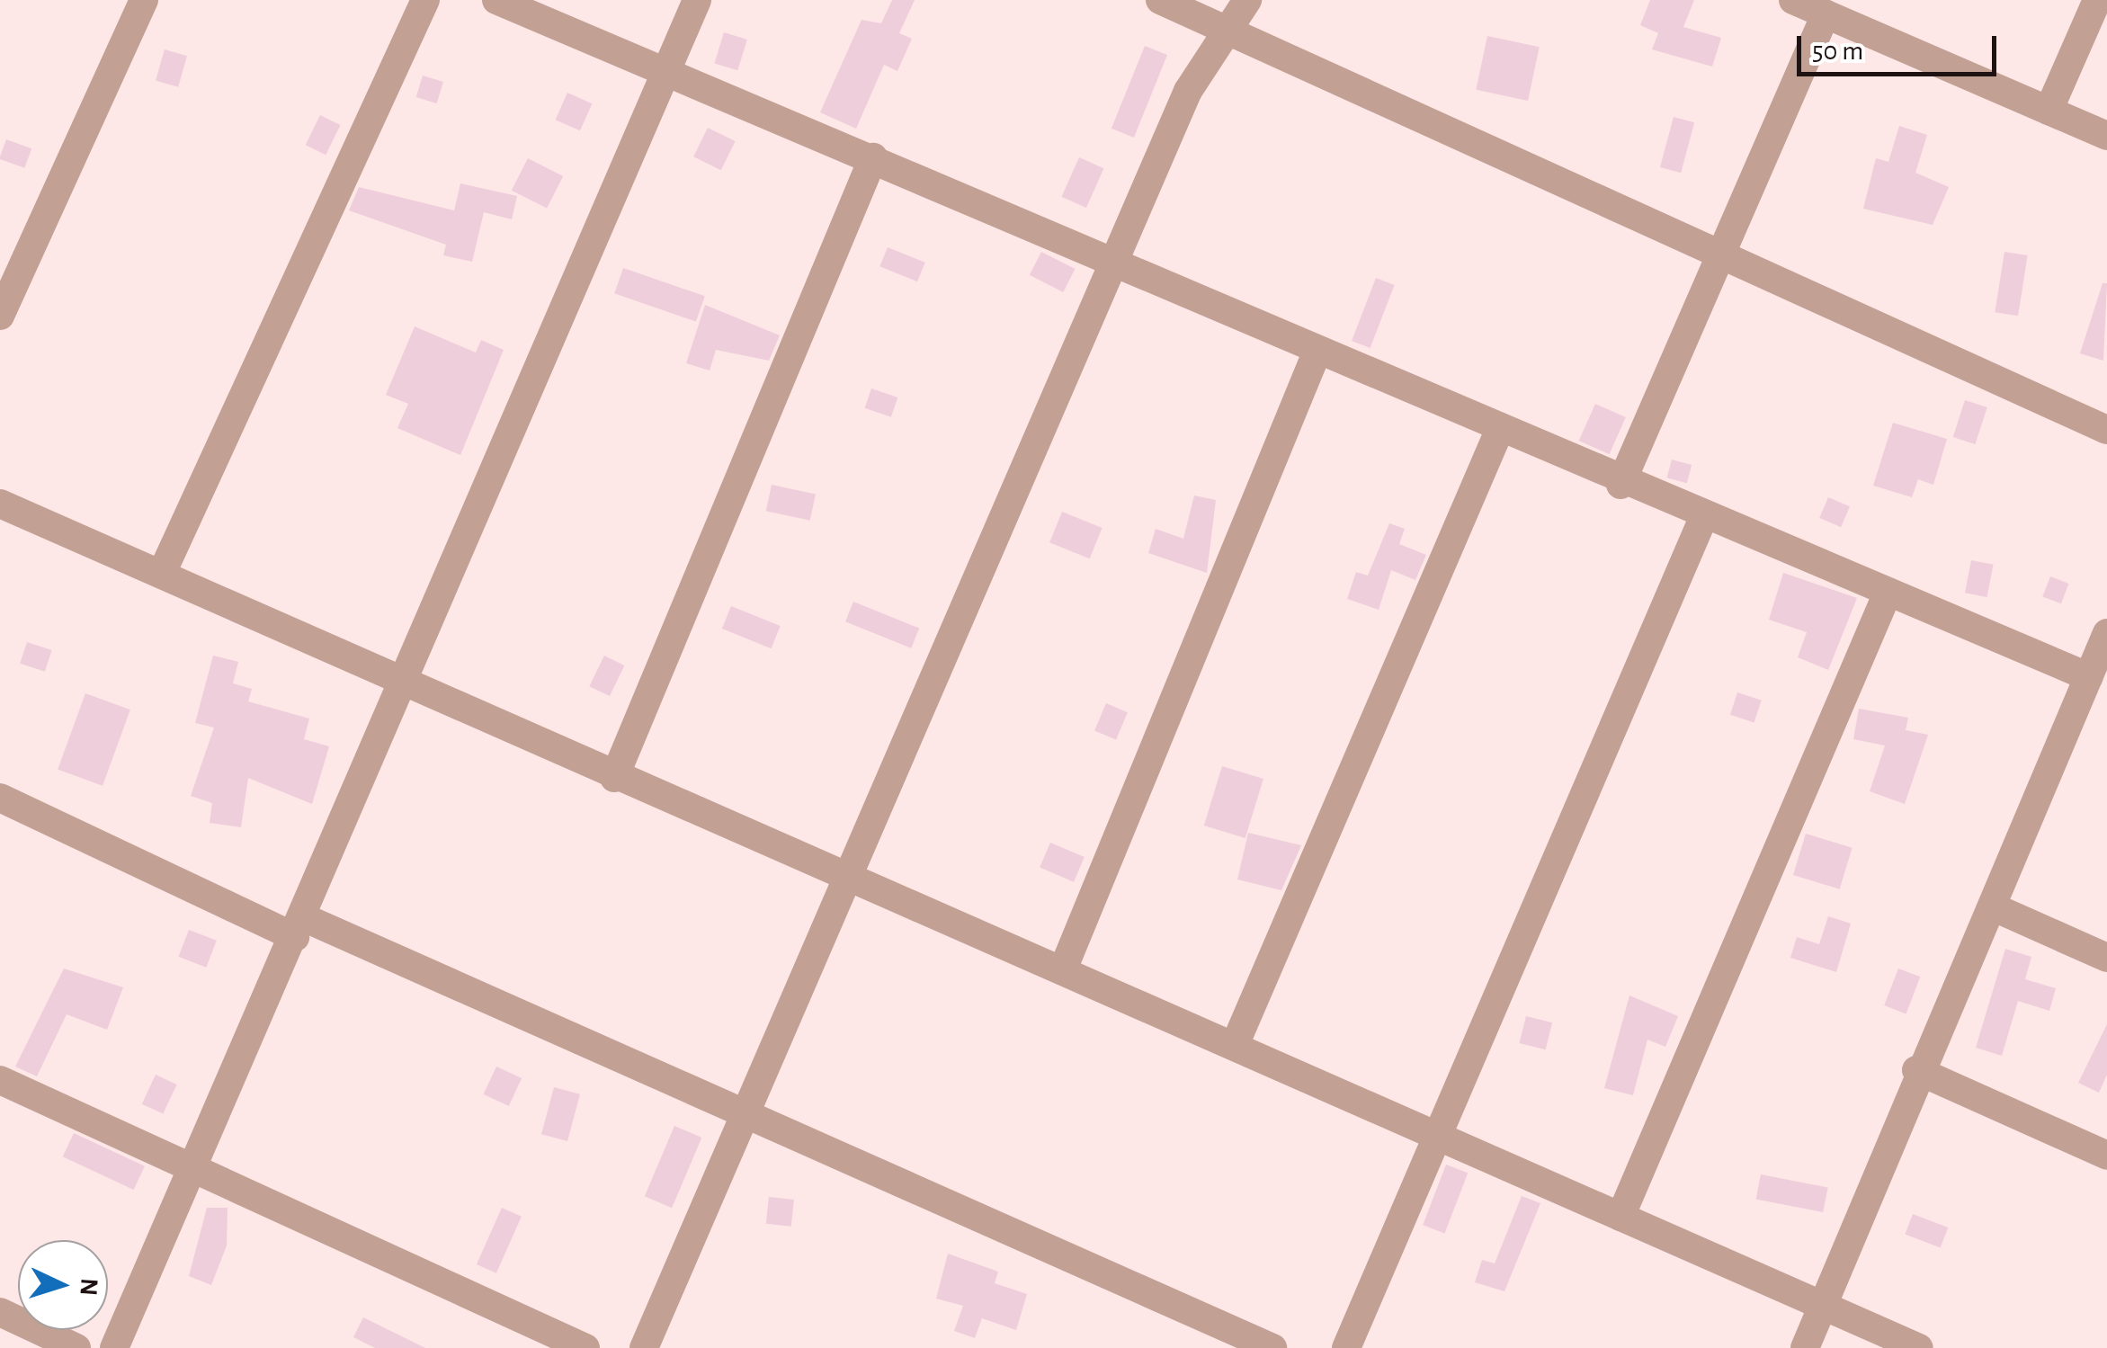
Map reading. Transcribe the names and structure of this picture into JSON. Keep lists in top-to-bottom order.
{
  "scale_bar": "50 m",
  "north": "right"
}
